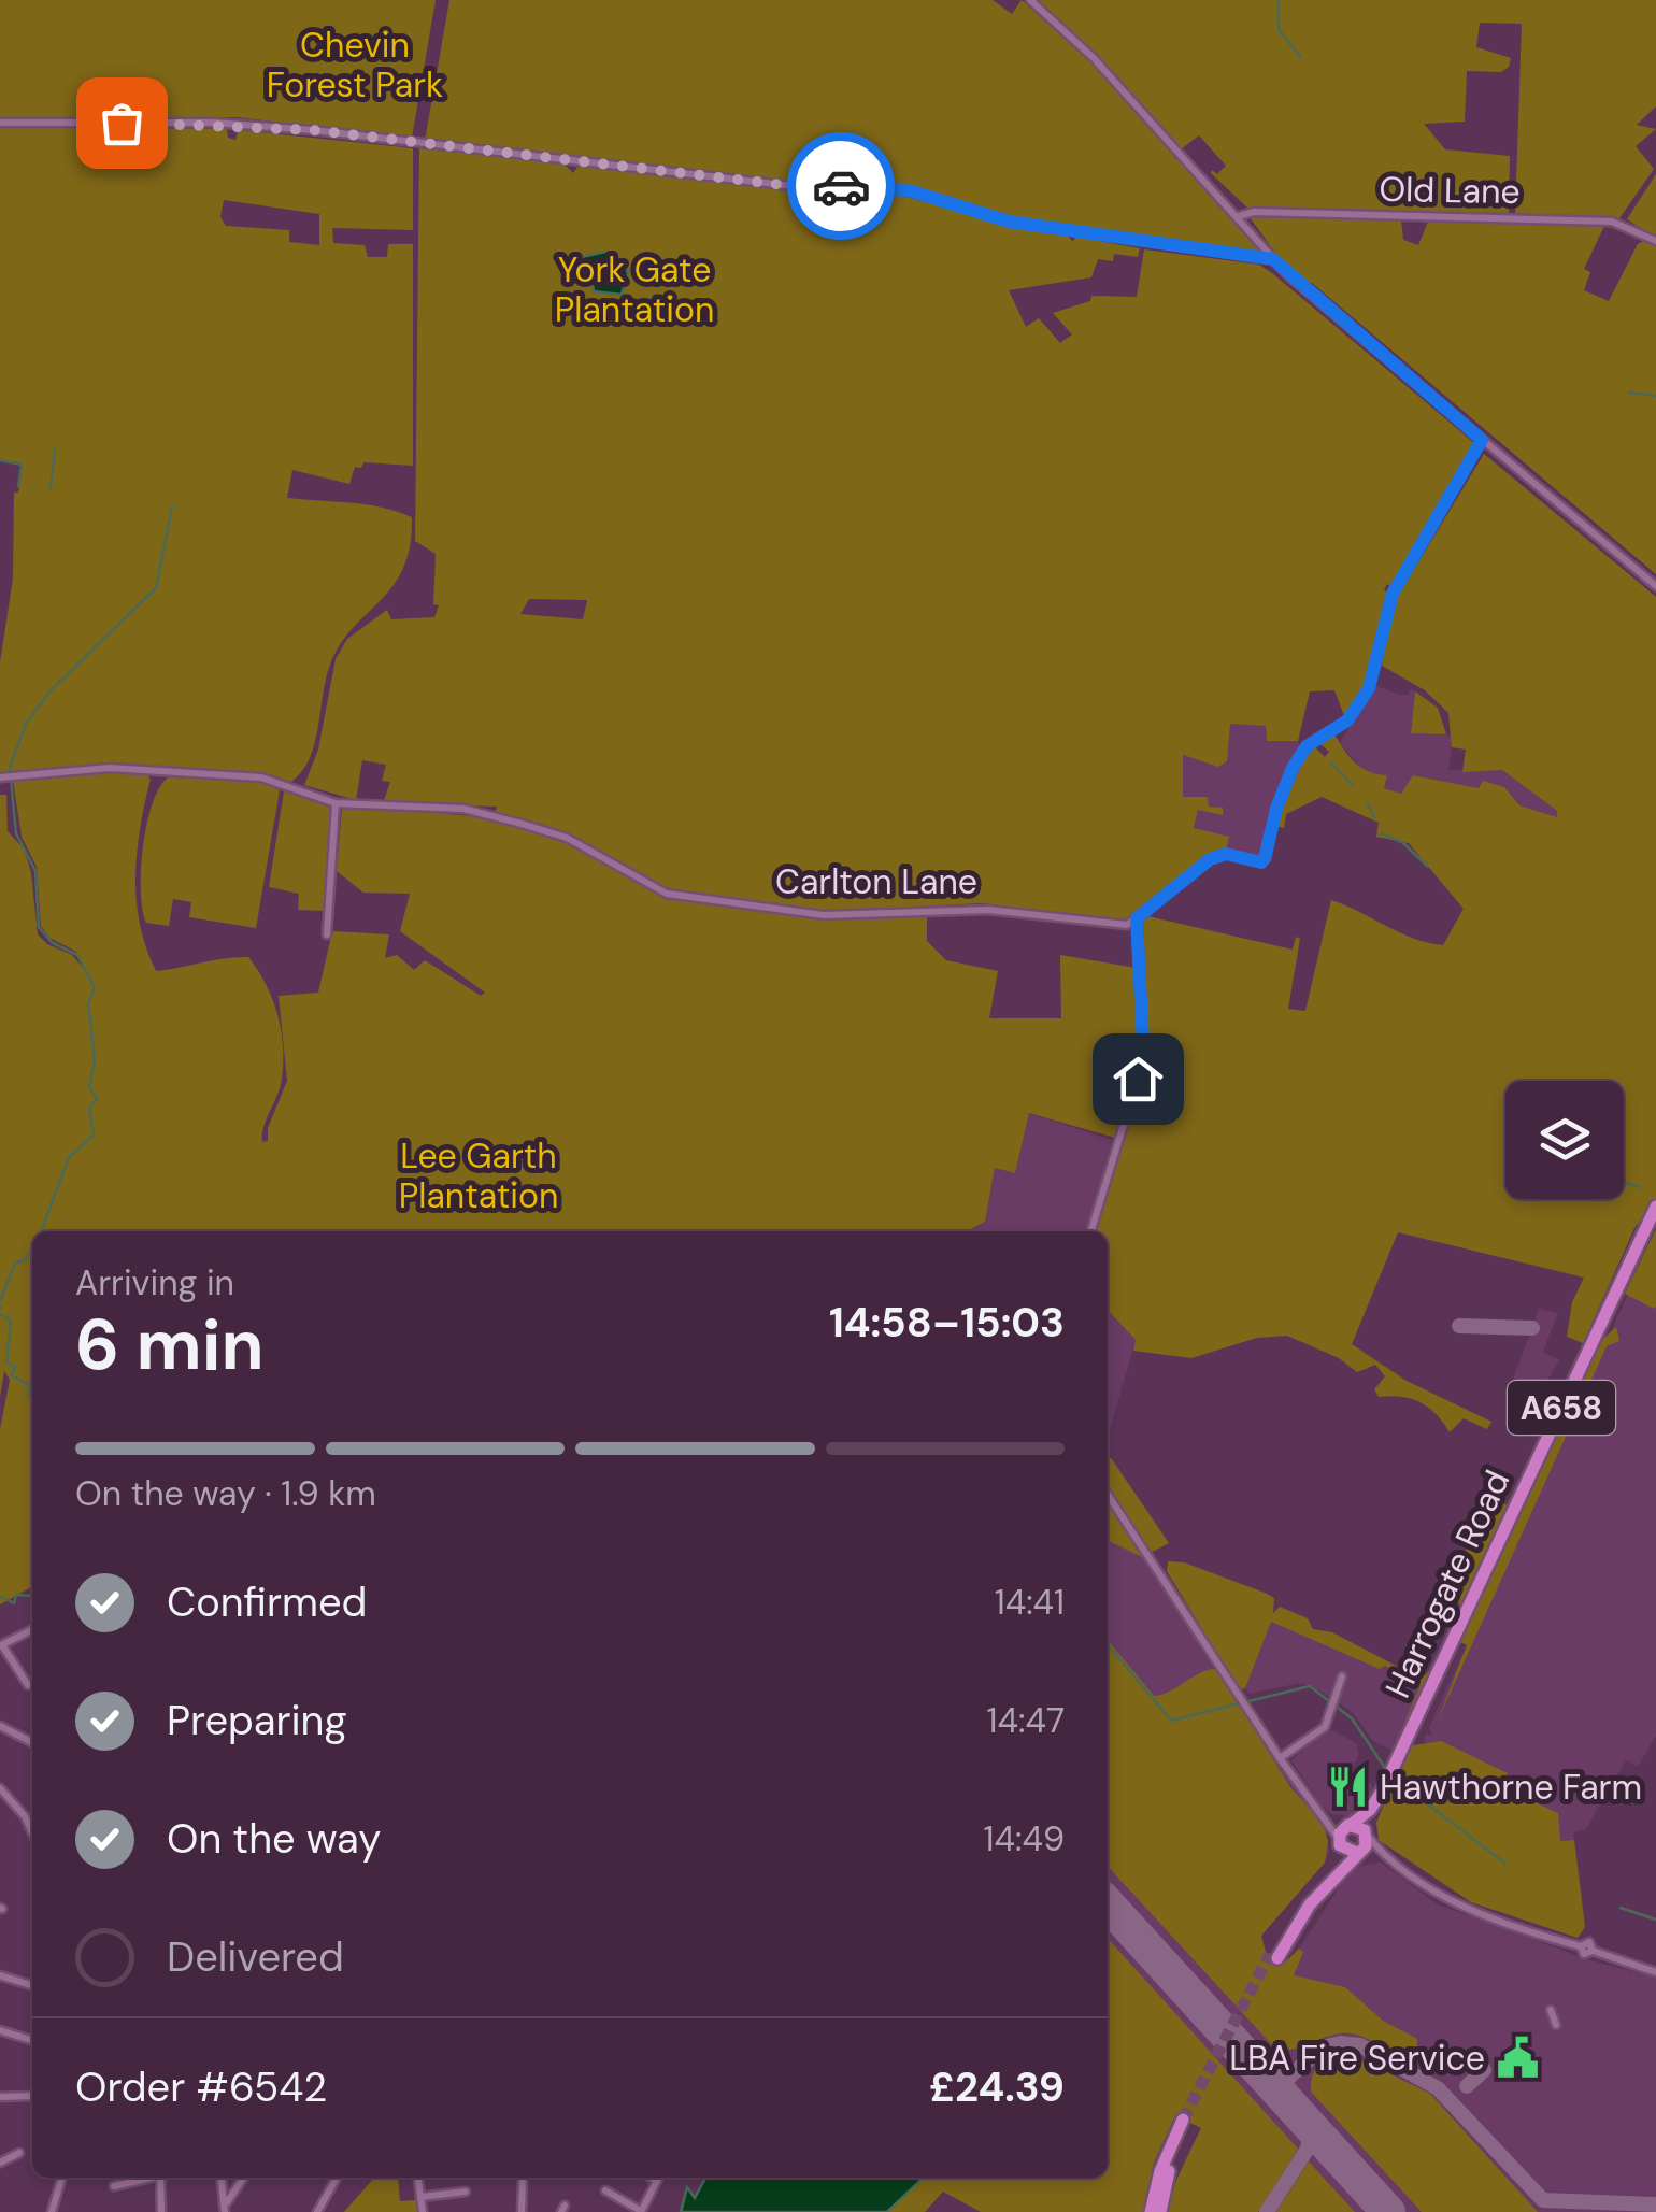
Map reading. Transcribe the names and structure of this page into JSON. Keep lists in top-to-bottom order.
{
  "streets": {
    "highway": ["A658", "Harrogate Road"],
    "street": ["Old Lane", "Carlton Lane"]
  },
  "parks": ["Chevin Forest Park", "York Gate Plantation", "Lee Garth Plantation"],
  "places": {
    "restaurant": ["Hawthorne Farm"],
    "public building": ["LBA Fire Service"]
  },
  "page": {
    "heading": ["6 min", "Arriving in", "14:58–15:03"],
    "panel": ["Order #6542", "£24.39"],
    "bar": "On the way · 1.9 km",
    "list": [
      ["Confirmed", "14:41"],
      ["Preparing", "14:47"],
      ["On the way", "14:49"],
      "Delivered"
    ]
  }
}
